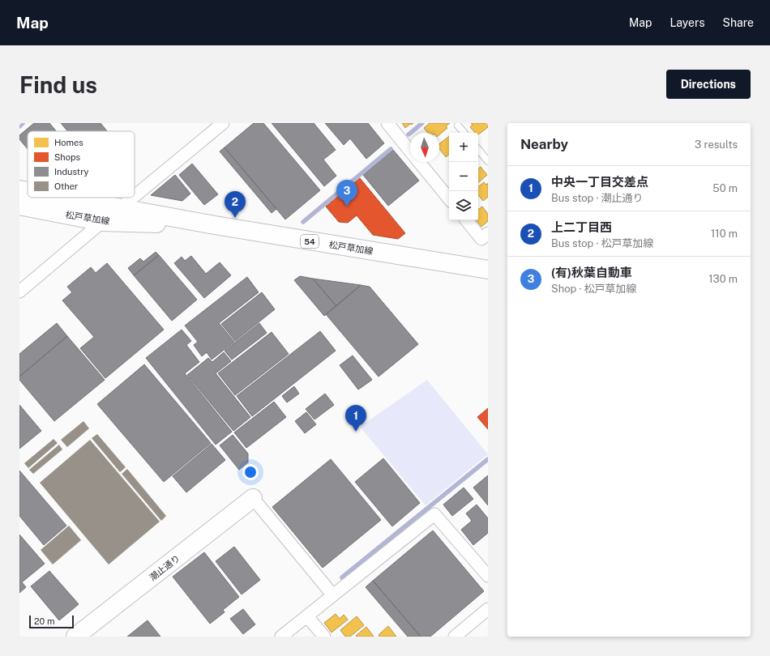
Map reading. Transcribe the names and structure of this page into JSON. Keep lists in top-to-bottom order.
{
  "streets": {
    "main road": ["松戸草加線", "54", "潮止通り"]
  },
  "legend": [
    "Homes",
    "Shops",
    "Industry",
    "Other"
  ],
  "scale_bar": "20 m",
  "north": "bottom",
  "page": {
    "header": "Map",
    "nav": ["Map", "Layers", "Share"],
    "buttons": "Directions",
    "title": "Find us",
    "heading": ["Nearby", "3 results"],
    "map_buttons": ["+", "−"],
    "list": [
      {
        "mark": "1",
        "name": "中央一丁目交差点",
        "note": "Bus stop · 潮止通り",
        "value": "50 m"
      },
      {
        "mark": "2",
        "name": "上二丁目西",
        "note": "Bus stop · 松戸草加線",
        "value": "110 m"
      },
      {
        "mark": "3",
        "name": "(有)秋葉自動車",
        "note": "Shop · 松戸草加線",
        "value": "130 m"
      }
    ],
    "pins": ["3", "2", "1"],
    "scale": "20 m"
  }
}
